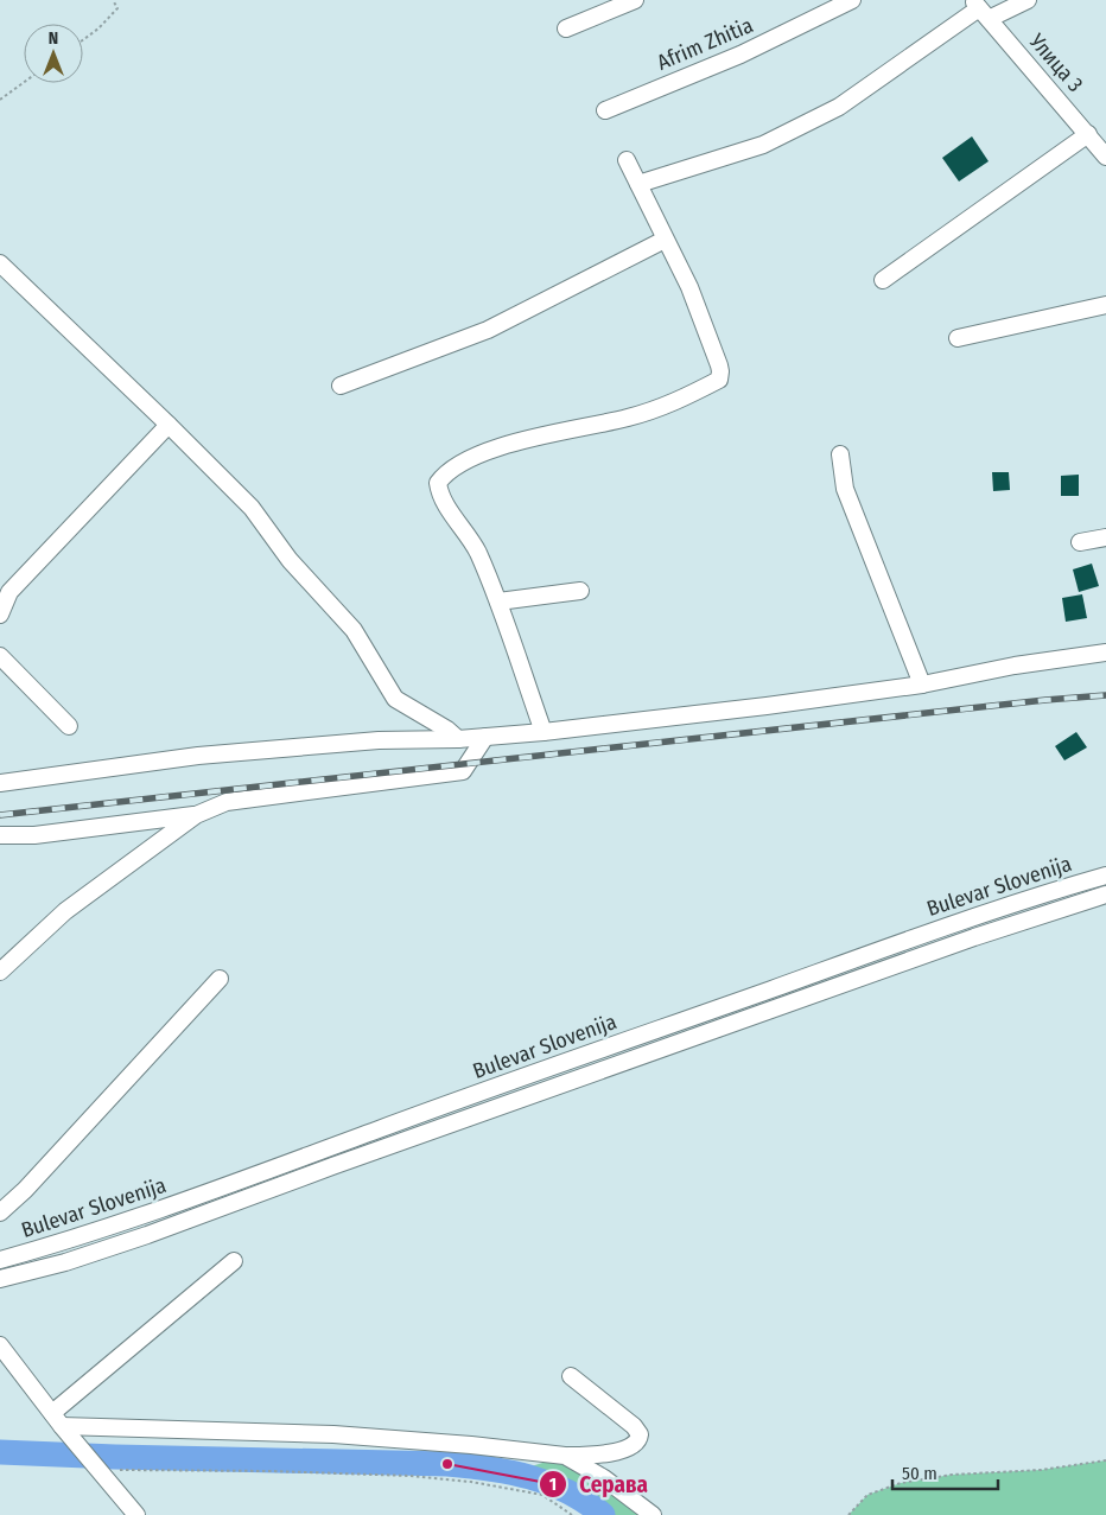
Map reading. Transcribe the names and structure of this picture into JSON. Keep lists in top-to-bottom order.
{
  "streets": {
    "street": ["Afrim Zhitia", "Улица 3", "Bulevar Slovenija"]
  },
  "places": ["Серава"],
  "scale_bar": "50 m",
  "north": "top"
}
